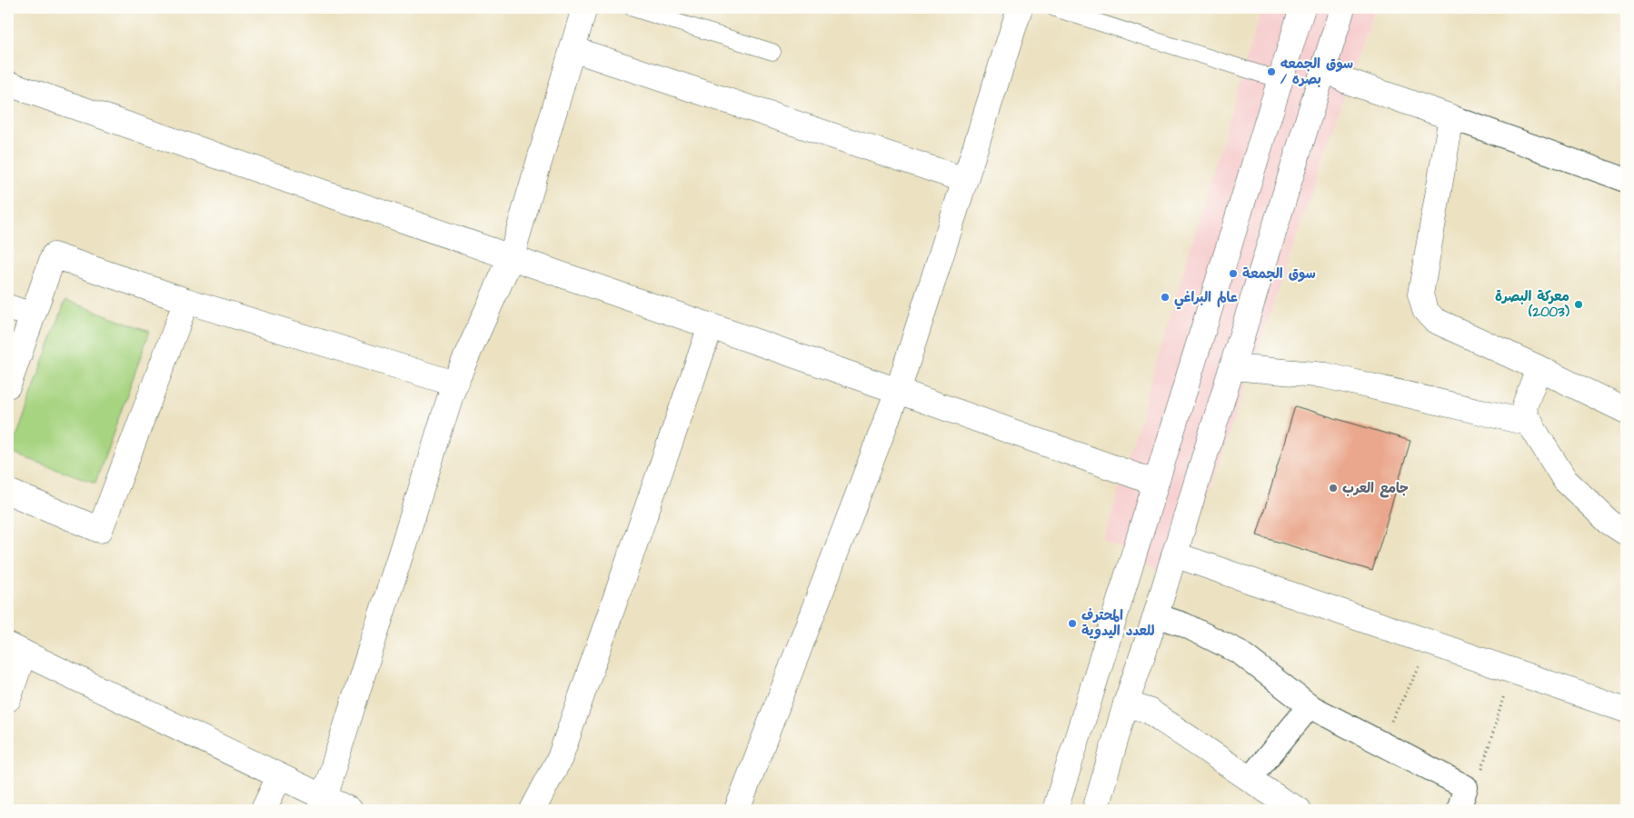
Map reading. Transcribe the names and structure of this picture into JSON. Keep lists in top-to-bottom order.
{
  "places": [
    "سوق الجمعه / بصره",
    "سوق الجمعة",
    "عالم البراغي",
    "معركة البصرة (2003)",
    "جامع العرب",
    "المحترف للعدد اليدوية"
  ]
}
